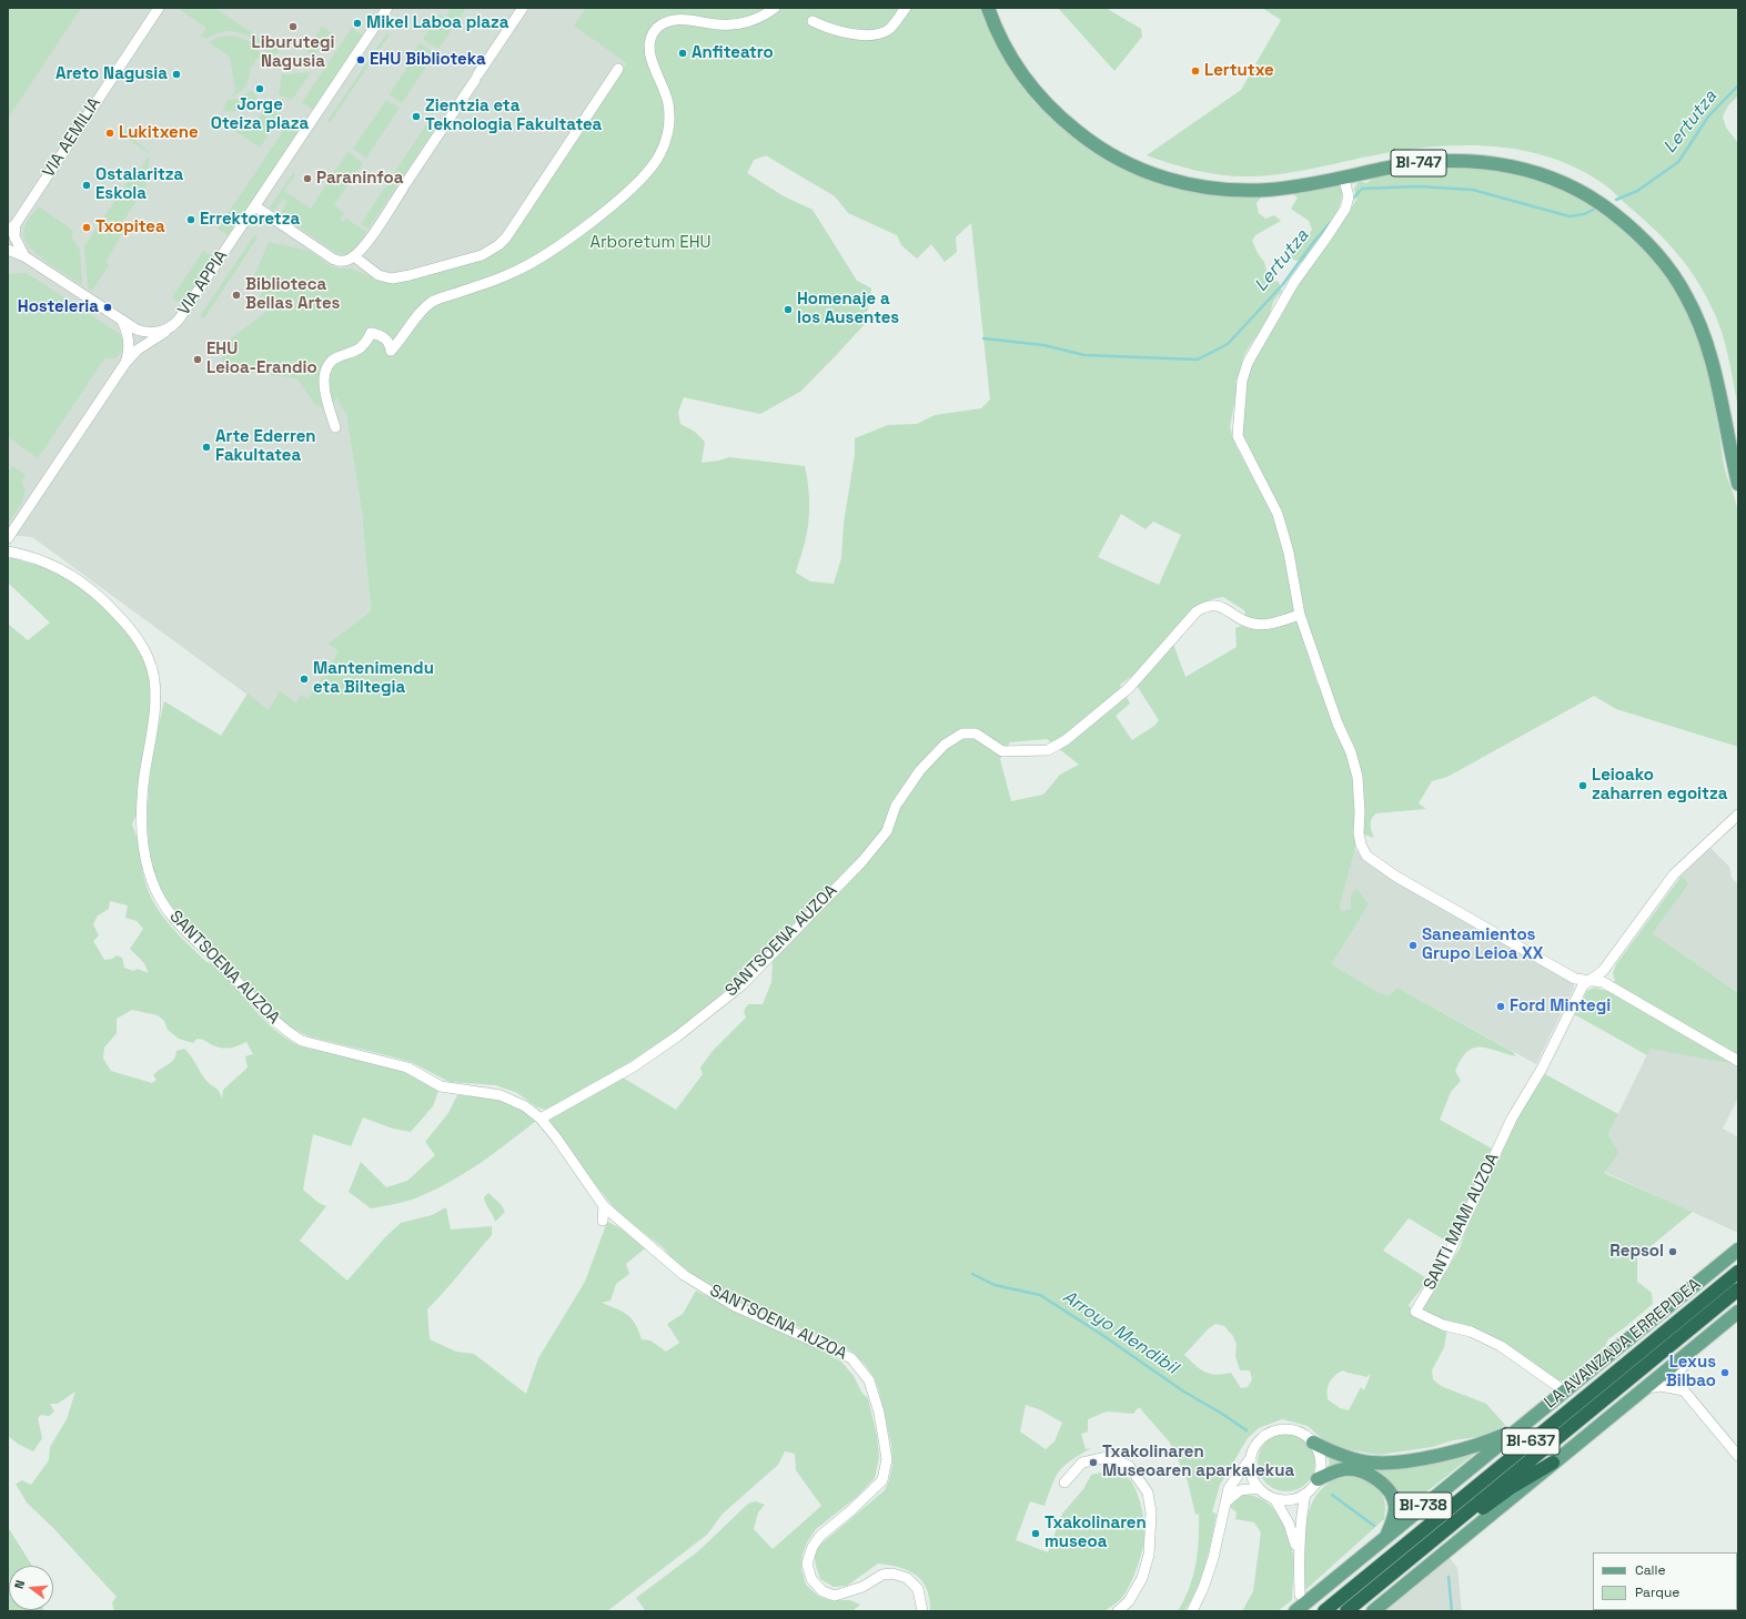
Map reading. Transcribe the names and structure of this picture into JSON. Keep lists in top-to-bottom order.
{
  "streets": {
    "highway": ["LA AVANZADA ERREPIDEA", "BI-637"],
    "main road": ["BI-747", "BI-738"],
    "street": [
      "VIA AEMILIA",
      "VIA APPIA",
      "SANTSOENA AUZOA",
      "SANTI MAMI AUZOA"
    ]
  },
  "crossings": [
    ["VIA AEMILIA", "VIA APPIA"],
    ["SANTI MAMI AUZOA", "BI-738"]
  ],
  "water": ["Lertutza", "Arroyo Mendibil"],
  "parks": ["Arboretum EHU"],
  "places": [
    "Mikel Laboa plaza",
    "Liburutegi Nagusia",
    "Anfiteatro",
    "EHU Biblioteka",
    "Lertutxe",
    "Areto Nagusia",
    "Jorge Oteiza plaza",
    "Zientzia eta Teknologia Fakultatea",
    "Lukitxene",
    "Paraninfoa",
    "Ostalaritza Eskola",
    "Errektoretza",
    "Txopitea",
    "Biblioteca Bellas Artes",
    "Hosteleria",
    "Homenaje a los Ausentes",
    "EHU Leioa-Erandio",
    "Arte Ederren Fakultatea",
    "Mantenimendu eta Biltegia",
    "Leioako zaharren egoitza",
    "Saneamientos Grupo Leioa XX",
    "Ford Mintegi",
    "Repsol",
    "Lexus Bilbao",
    "Txakolinaren Museoaren aparkalekua",
    "Txakolinaren museoa"
  ],
  "legend": ["Calle", "Parque"],
  "north": "left"
}
